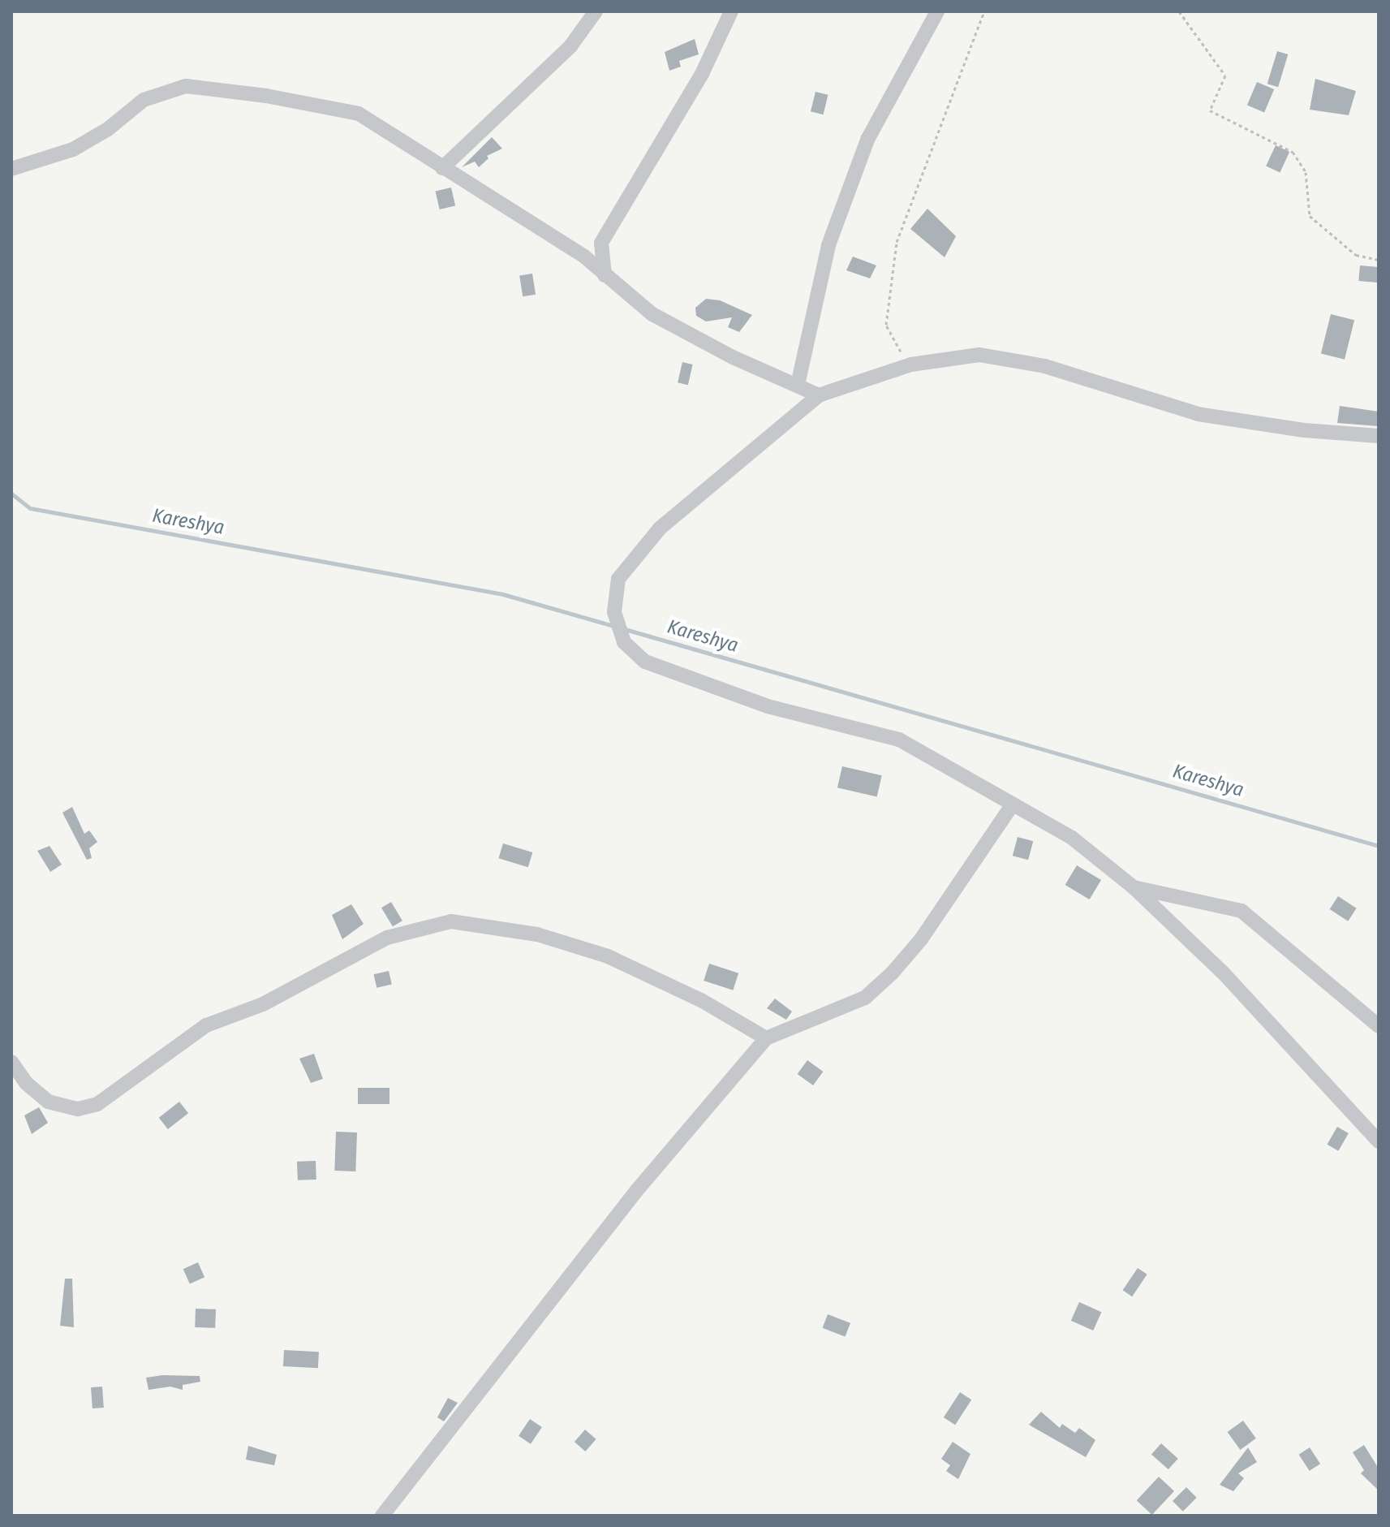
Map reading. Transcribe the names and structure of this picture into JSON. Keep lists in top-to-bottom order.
{
  "water": ["Kareshya"]
}
